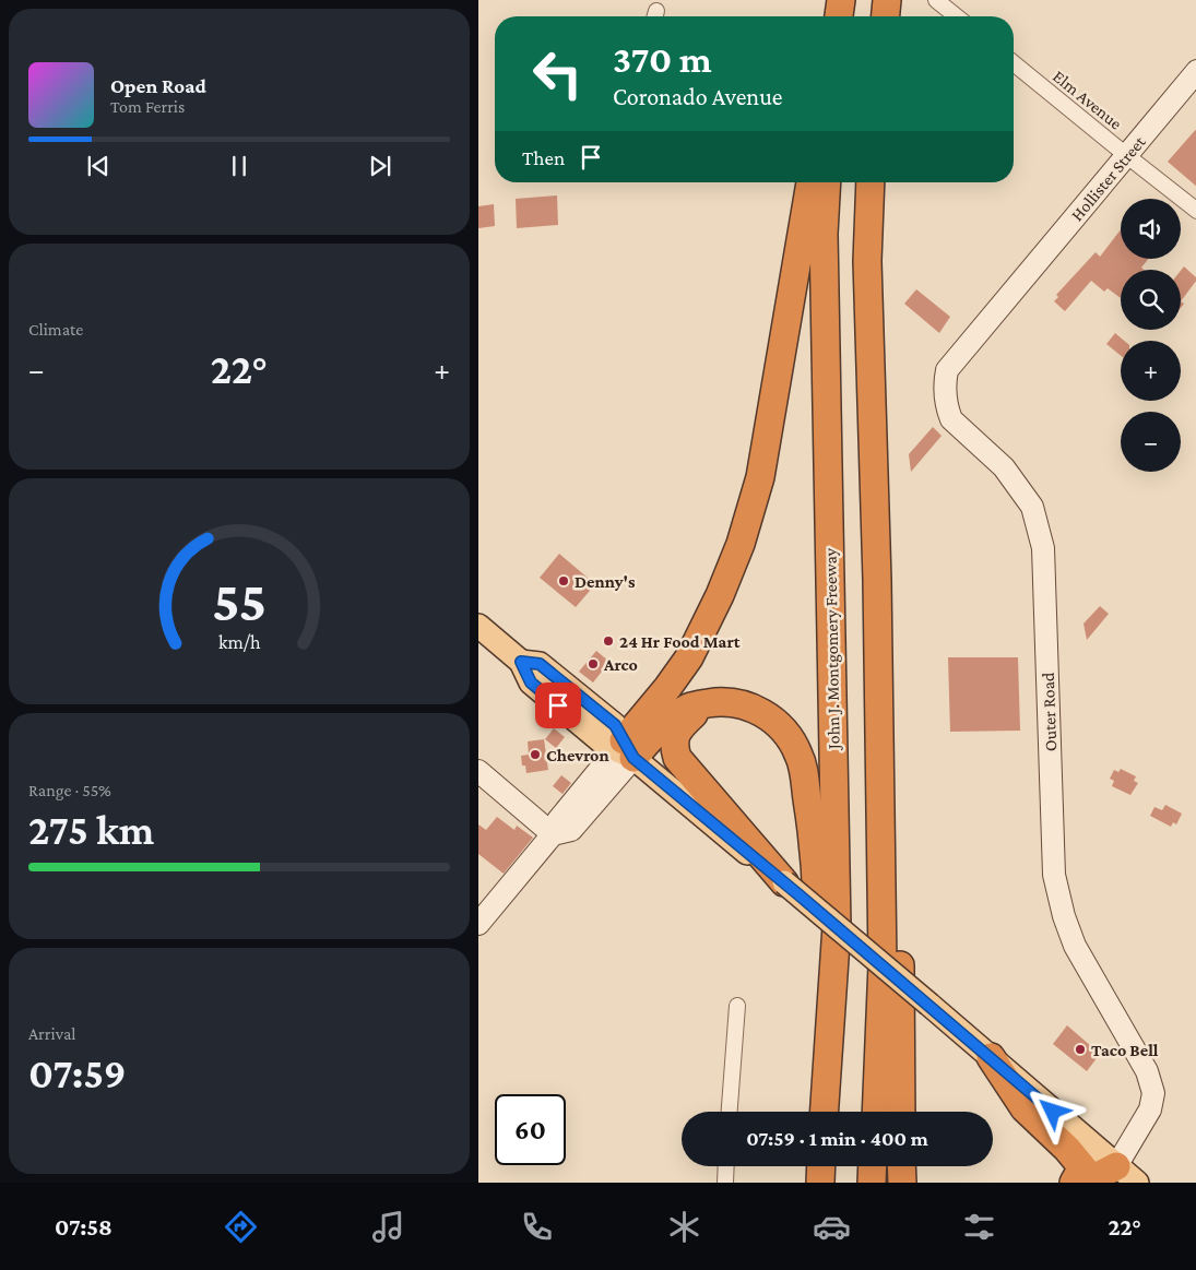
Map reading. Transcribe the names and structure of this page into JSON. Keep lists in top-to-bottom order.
{
  "streets": {
    "highway": ["John J. Montgomery Freeway"],
    "street": ["Elm Avenue", "Hollister Street", "Outer Road"]
  },
  "crossings": [
    ["Elm Avenue", "Hollister Street"],
    ["Hollister Street", "Outer Road"]
  ],
  "places": [
    "Denny's",
    "24 Hr Food Mart",
    "Arco",
    "Chevron",
    "Taco Bell"
  ],
  "page": {
    "turn": ["370 m", "Coronado Avenue"],
    "song": ["Open Road", "Tom Ferris"],
    "then": "Then",
    "map_buttons": ["+", "−"],
    "tile": [
      "Climate",
      ["Range · 55%", "275 km"],
      ["Arrival", "07:59"]
    ],
    "heat": ["−", "22°", "+"],
    "limit": "60",
    "trip": "07:59 · 1 min · 400 m",
    "tabs": ["07:58", "22°"],
    "gauge": ["55", "km/h"]
  }
}
